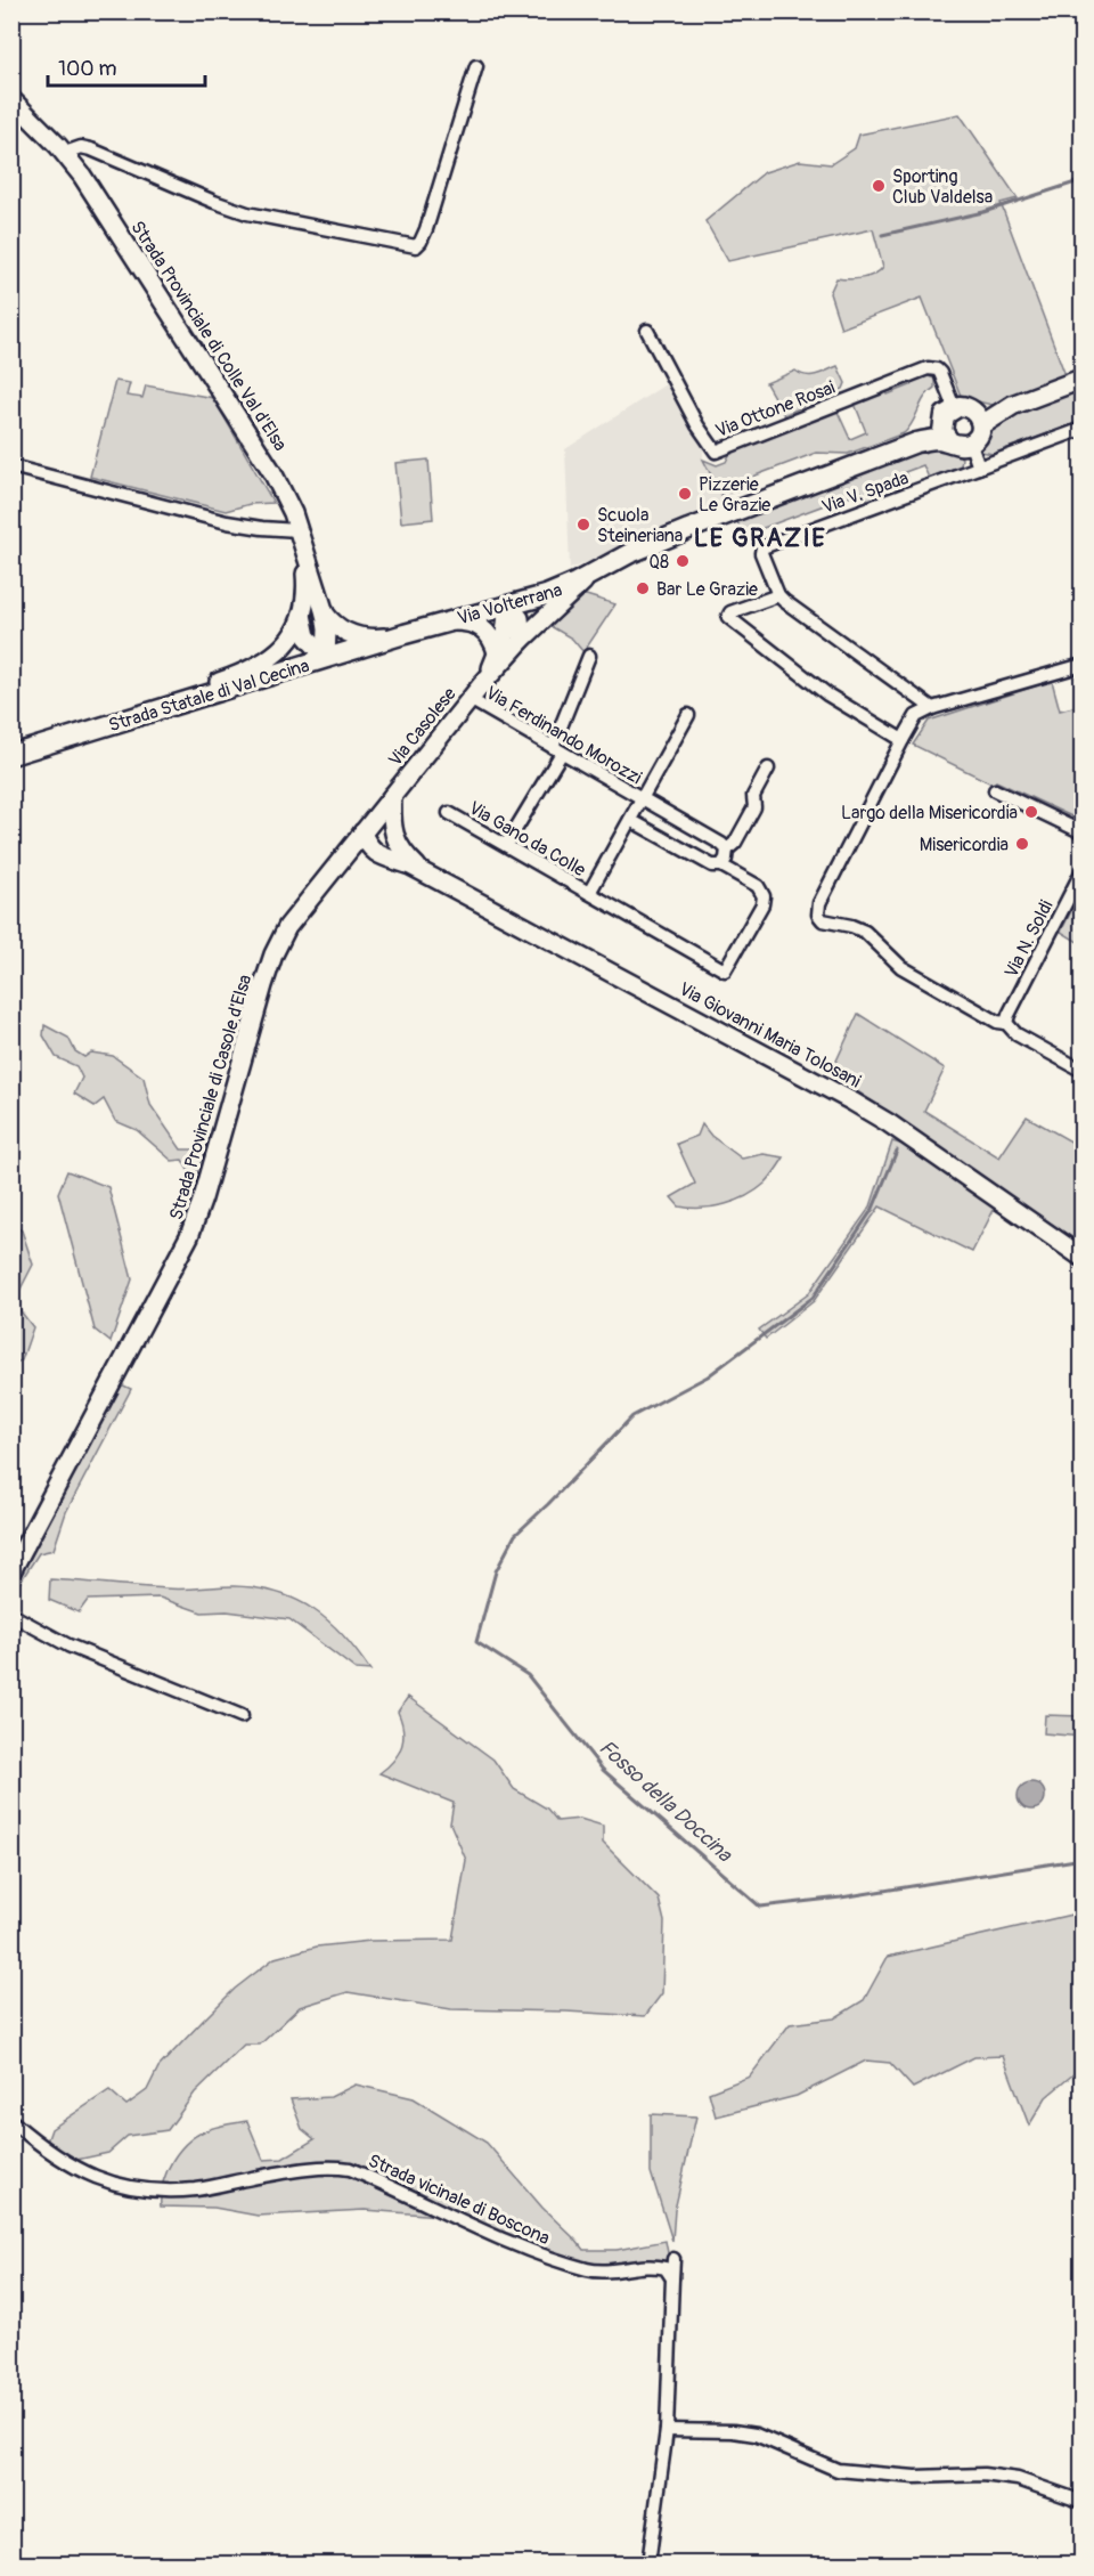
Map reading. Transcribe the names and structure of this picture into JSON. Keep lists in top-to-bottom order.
{
  "streets": {
    "main road": [
      "Strada Provinciale di Colle Val d'Elsa",
      "Via Volterrana",
      "Strada Statale di Val Cecina",
      "Via Casolese",
      "Via Giovanni Maria Tolosani",
      "Strada Provinciale di Casole d'Elsa"
    ],
    "street": [
      "Via Ottone Rosai",
      "Via V. Spada",
      "Via Ferdinando Morozzi",
      "Via Gano da Colle",
      "Via N. Soldi",
      "Strada vicinale di Boscona"
    ]
  },
  "crossings": [
    ["Strada Provinciale di Colle Val d'Elsa", "Strada Statale di Val Cecina"],
    ["Via Ottone Rosai", "Via Volterrana"],
    ["Via Volterrana", "Strada Statale di Val Cecina"],
    ["Via Volterrana", "Via Casolese"],
    ["Via Casolese", "Via Ferdinando Morozzi"],
    ["Via Casolese", "Strada Provinciale di Casole d'Elsa"],
    ["Via Ferdinando Morozzi", "Via Gano da Colle"],
    ["Via Giovanni Maria Tolosani", "Strada Provinciale di Casole d'Elsa"]
  ],
  "districts": ["LE GRAZIE"],
  "water": ["Fosso della Doccina"],
  "places": [
    "Sporting Club Valdelsa",
    "Pizzerie Le Grazie",
    "Scuola Steineriana",
    "Q8",
    "Bar Le Grazie",
    "Largo della Misericordia",
    "Misericordia"
  ],
  "scale_bar": "100 m"
}
